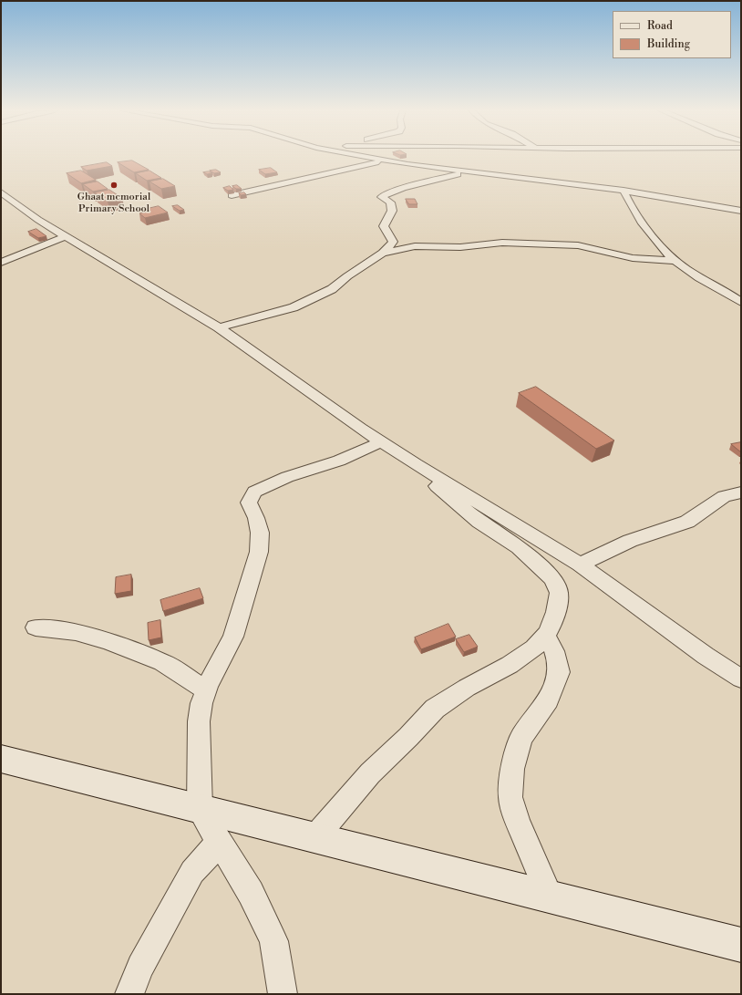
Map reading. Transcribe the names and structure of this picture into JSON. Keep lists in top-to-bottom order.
{
  "places": ["Ghaat memorial Primary School"],
  "legend": ["Road", "Building"]
}
